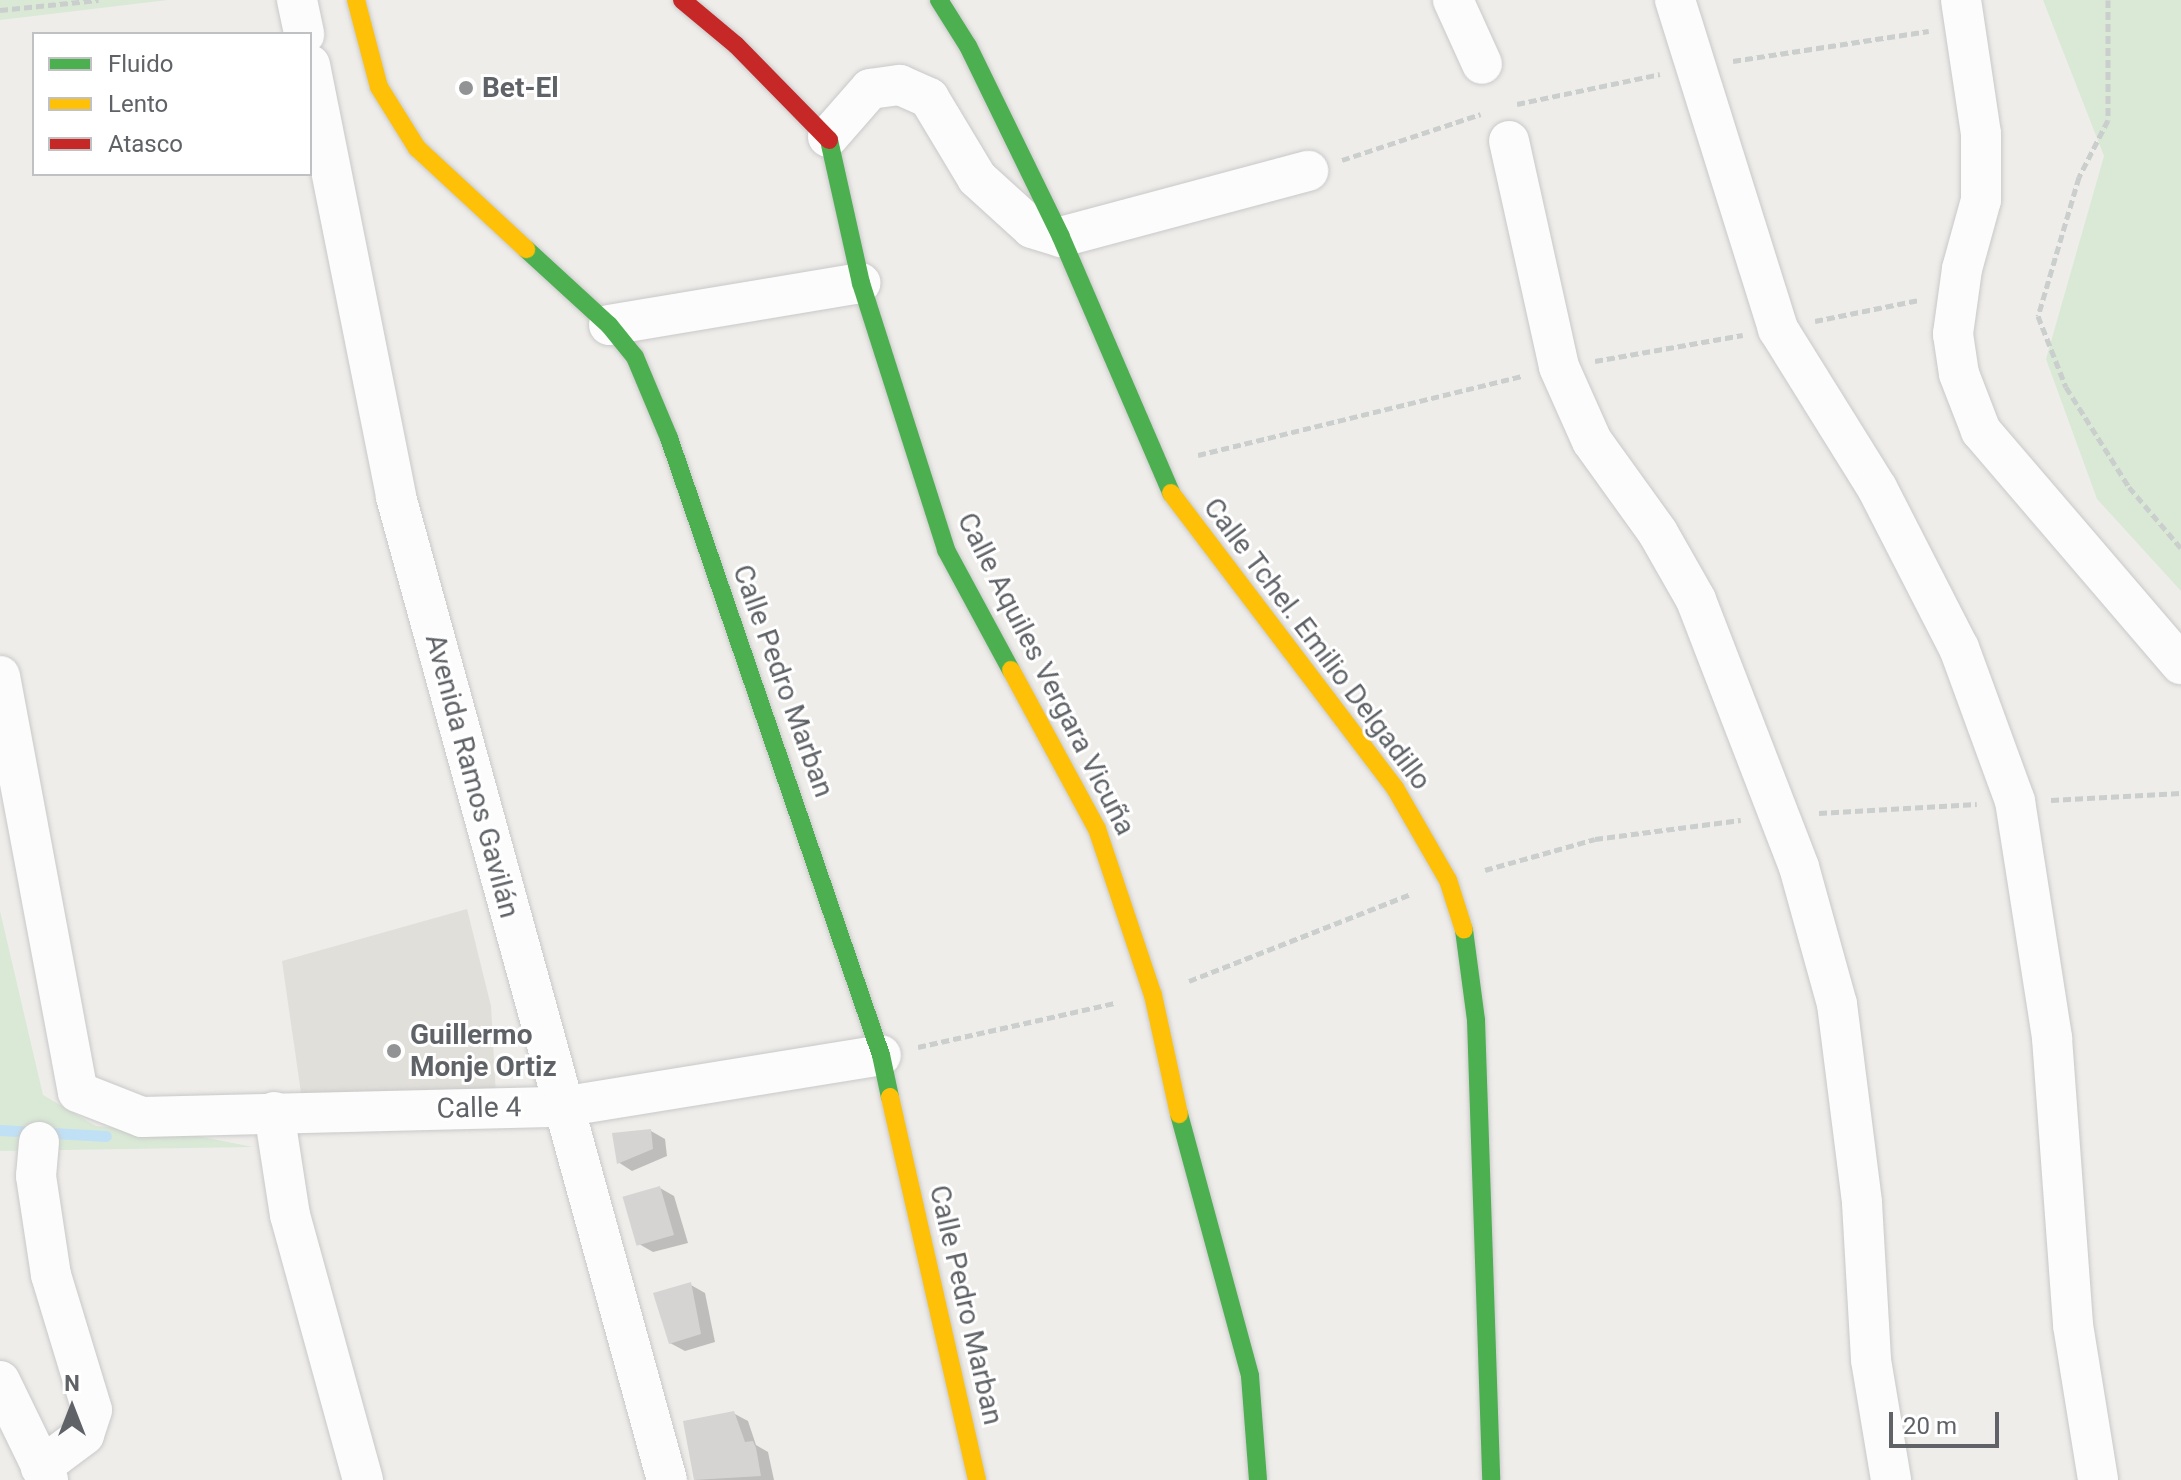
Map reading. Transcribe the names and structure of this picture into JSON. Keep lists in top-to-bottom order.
{
  "streets": {
    "street": [
      "Calle Tchel. Emilio Delgadillo",
      "Calle Aquiles Vergara Vicuña",
      "Calle Pedro Marban",
      "Avenida Ramos Gavilán",
      "Calle 4"
    ]
  },
  "crossings": [
    ["Calle Pedro Marban", "Calle 4"],
    ["Avenida Ramos Gavilán", "Calle 4"]
  ],
  "places": ["Bet-El", "Guillermo Monje Ortiz"],
  "legend": ["Fluido", "Lento", "Atasco"],
  "scale_bar": "20 m",
  "north": "top"
}
